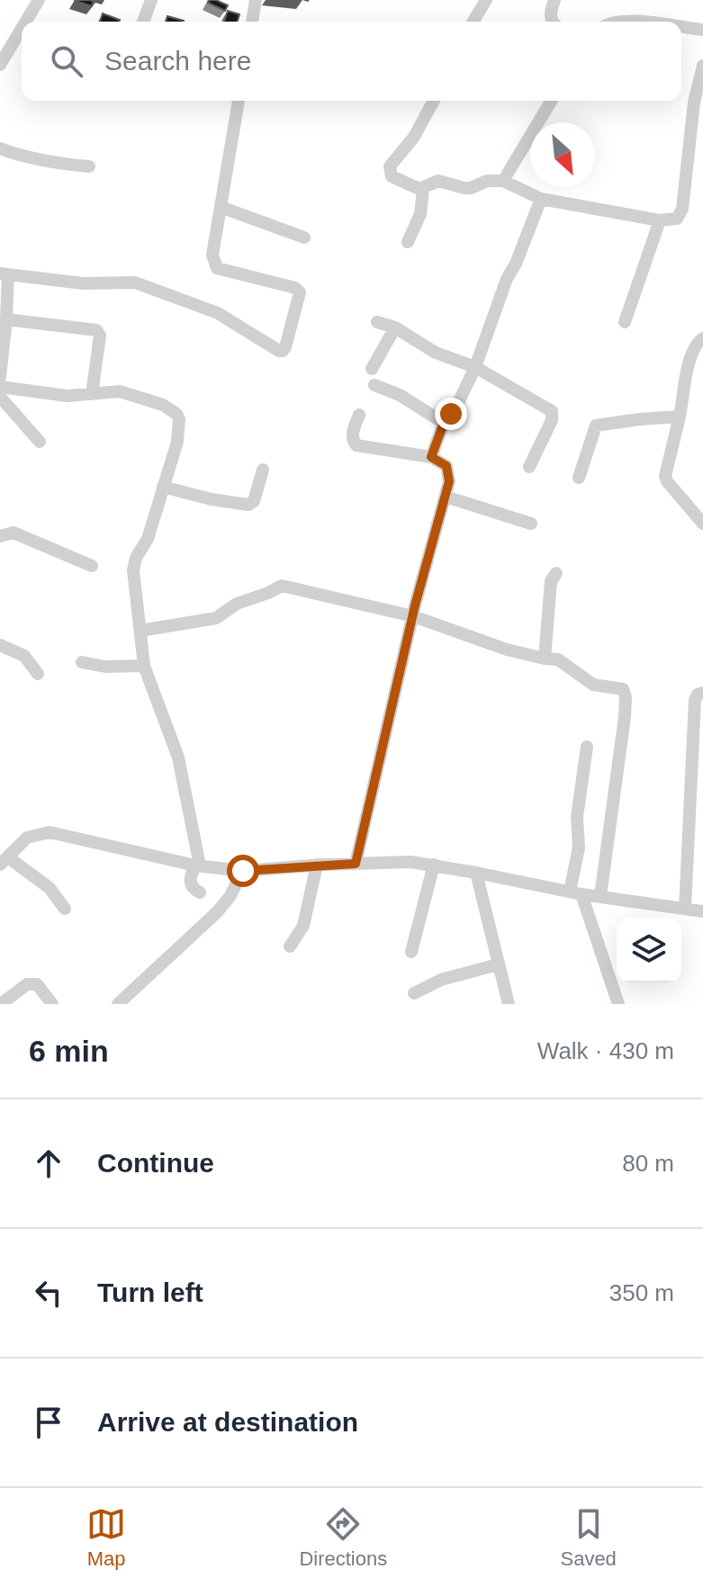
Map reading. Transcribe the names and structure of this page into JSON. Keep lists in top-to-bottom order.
{
  "north": "bottom right",
  "page": {
    "search": "Search here",
    "heading": ["6 min", "Walk · 430 m"],
    "list": [
      ["Continue", "80 m"],
      ["Turn left", "350 m"],
      "Arrive at destination"
    ],
    "nav": ["Map", "Directions", "Saved"]
  }
}
